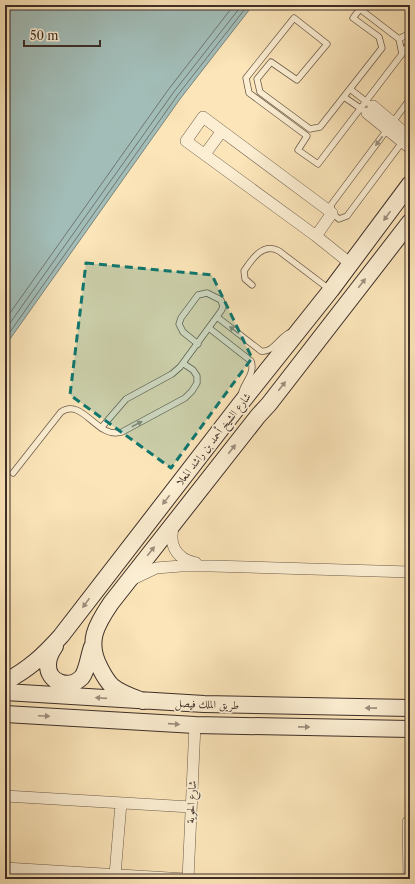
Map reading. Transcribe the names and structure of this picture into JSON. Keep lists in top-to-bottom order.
{
  "streets": {
    "main road": ["شارع الشيخ أحمد بن راشد المعلا", "طريق الملك فيصل"],
    "street": ["شارع الحوية"]
  },
  "crossings": [
    ["طريق الملك فيصل", "شارع الحوية"]
  ],
  "scale_bar": "50 m"
}
